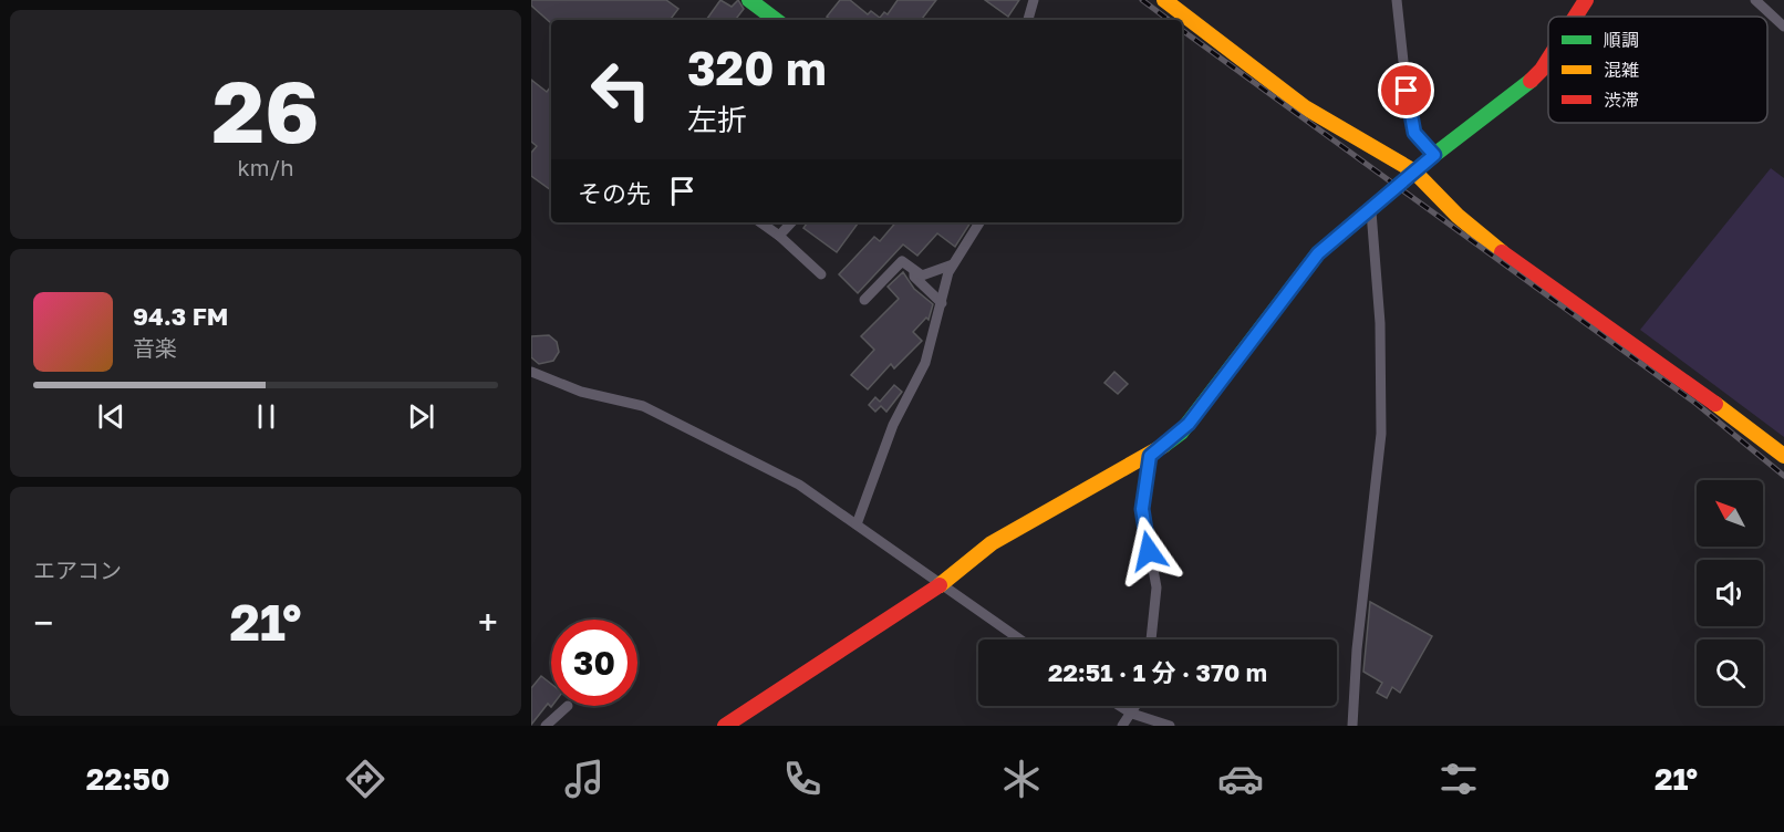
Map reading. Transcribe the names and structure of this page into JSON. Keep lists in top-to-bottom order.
{
  "legend": ["順調", "混雑", "渋滞"],
  "north": "top left",
  "page": {
    "tile": [
      ["26", "km/h"],
      "エアコン"
    ],
    "turn": ["320 m", "左折"],
    "then": "その先",
    "song": ["94.3 FM", "音楽"],
    "heat": ["−", "21°", "+"],
    "limit": "30",
    "trip": "22:51 · 1 分 · 370 m",
    "tabs": ["22:50", "21°"]
  }
}
